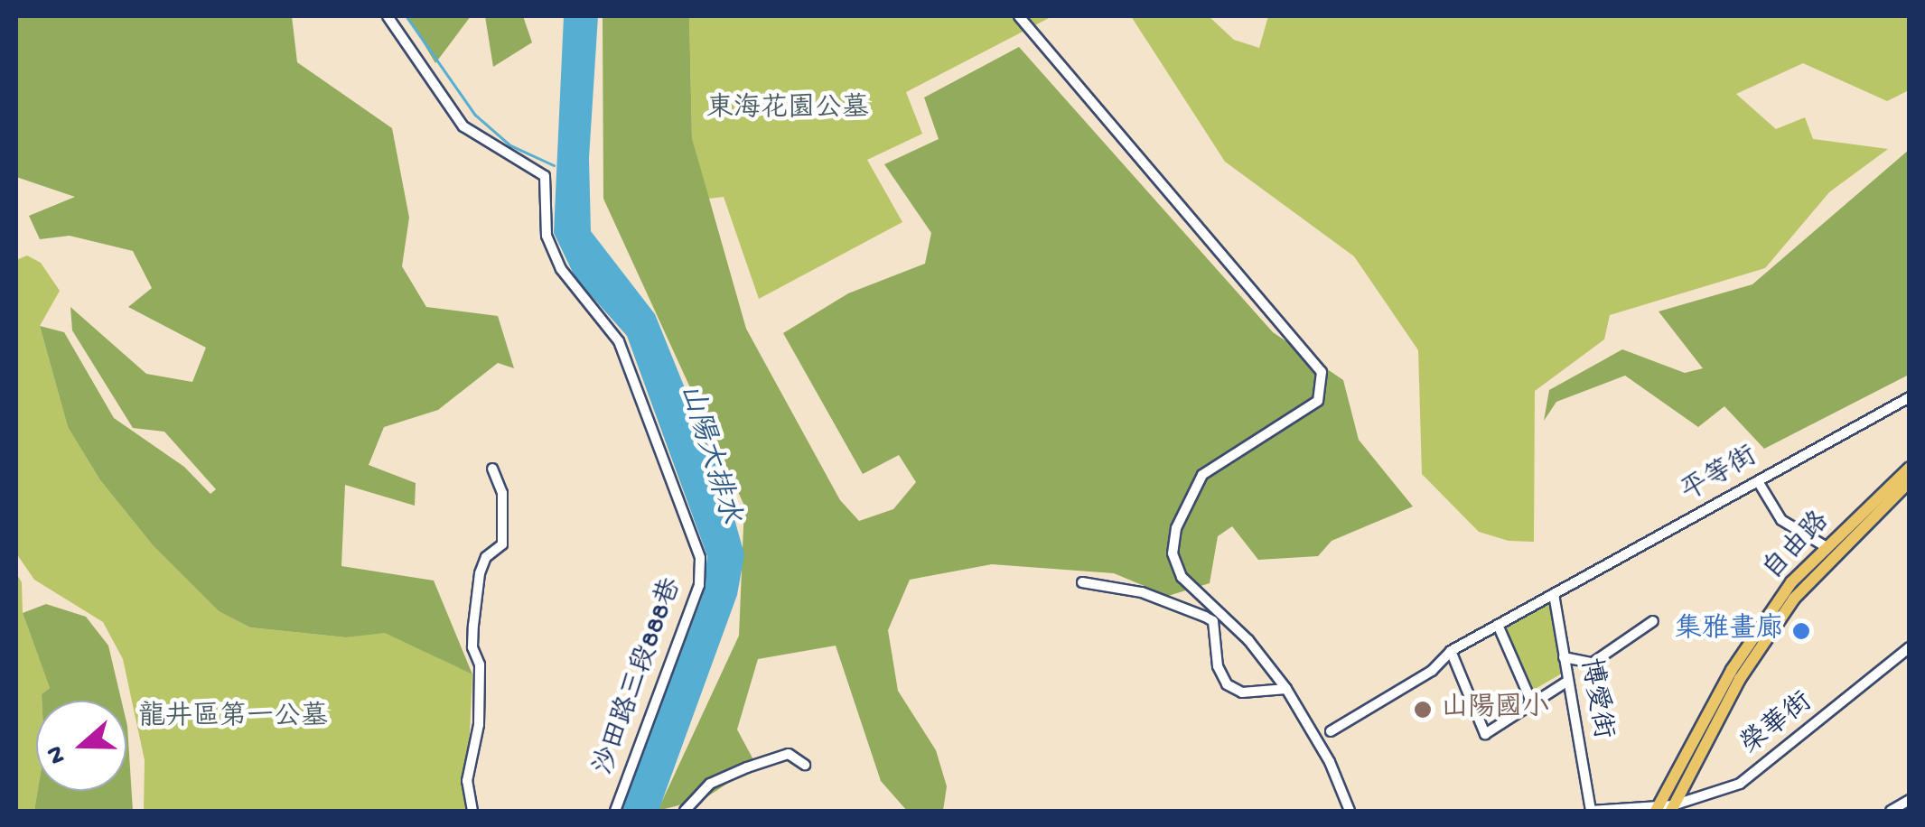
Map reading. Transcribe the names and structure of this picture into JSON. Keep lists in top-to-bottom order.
{
  "streets": {
    "main road": ["自由路"],
    "street": [
      "平等街",
      "沙田路三段888巷",
      "博愛街",
      "榮華街"
    ]
  },
  "crossings": [
    ["平等街", "博愛街"],
    ["自由路", "榮華街"],
    ["博愛街", "榮華街"]
  ],
  "water": ["山陽大排水"],
  "parks": ["東海花園公墓", "龍井區第一公墓"],
  "places": ["集雅畫廊", "山陽國小"],
  "north": "left"
}
